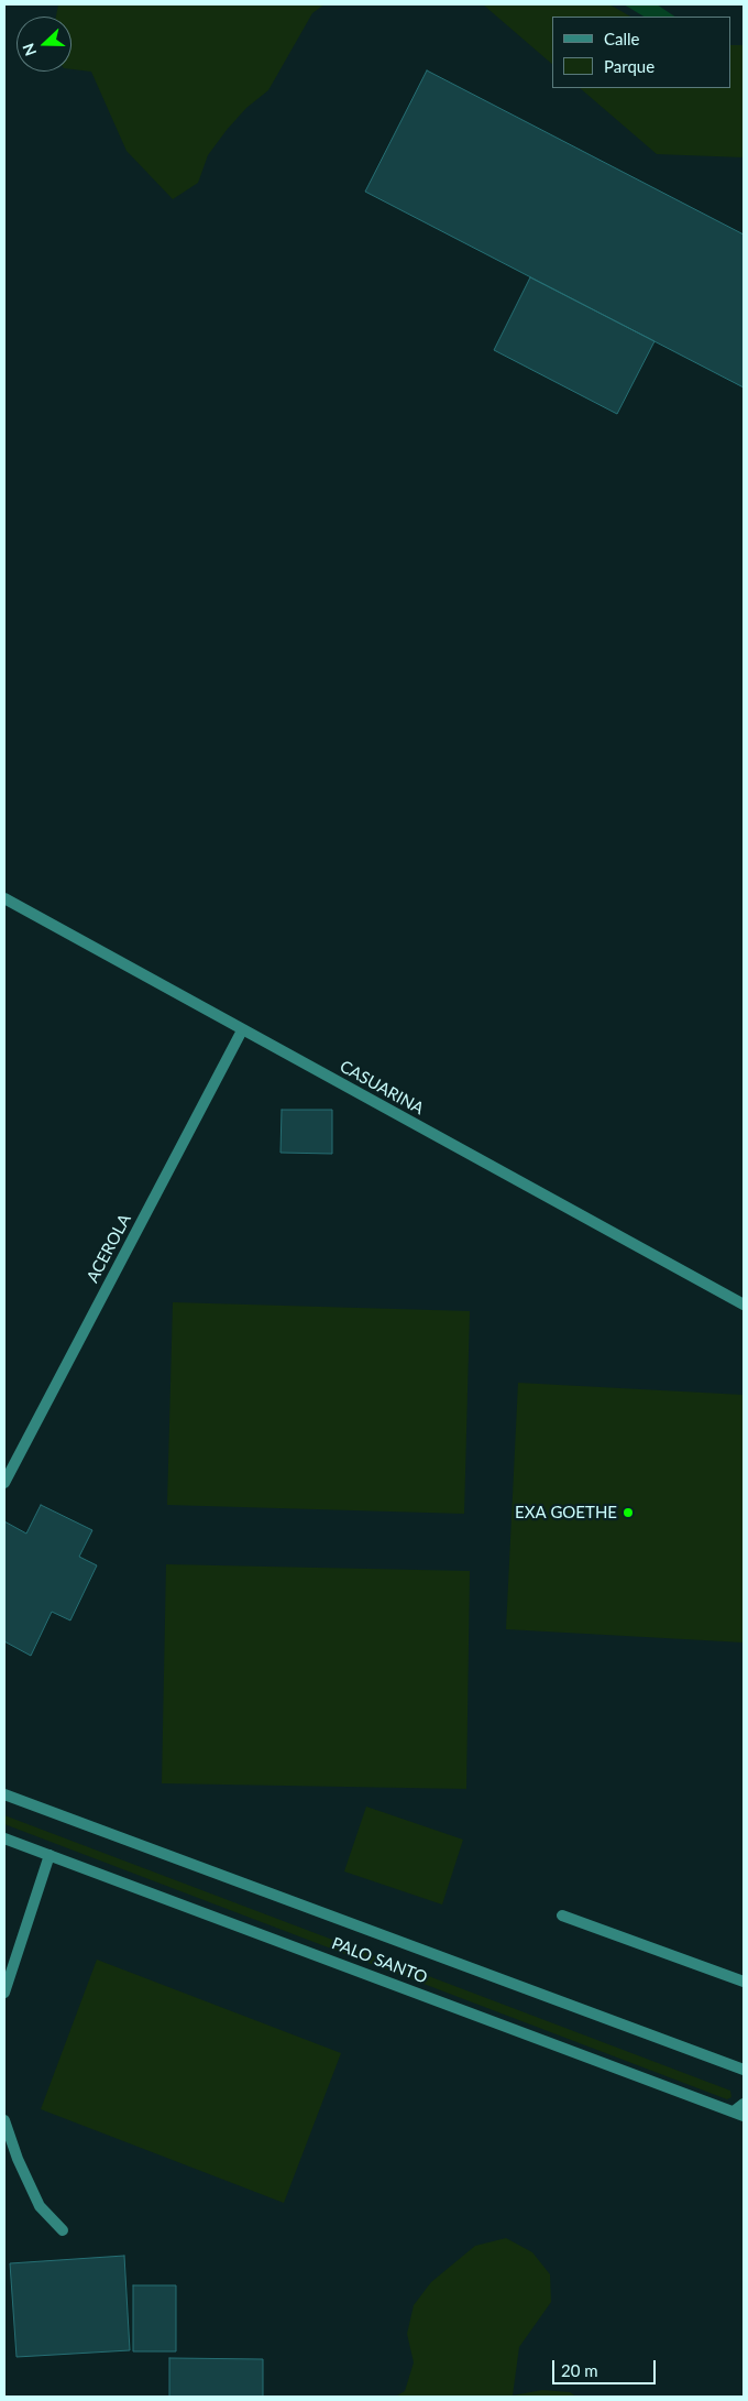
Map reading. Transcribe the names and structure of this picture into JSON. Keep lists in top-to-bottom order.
{
  "streets": {
    "street": ["CASUARINA", "ACEROLA", "PALO SANTO"]
  },
  "crossings": [
    ["CASUARINA", "ACEROLA"]
  ],
  "places": ["EXA GOETHE"],
  "legend": ["Calle", "Parque"],
  "scale_bar": "20 m",
  "north": "left"
}
